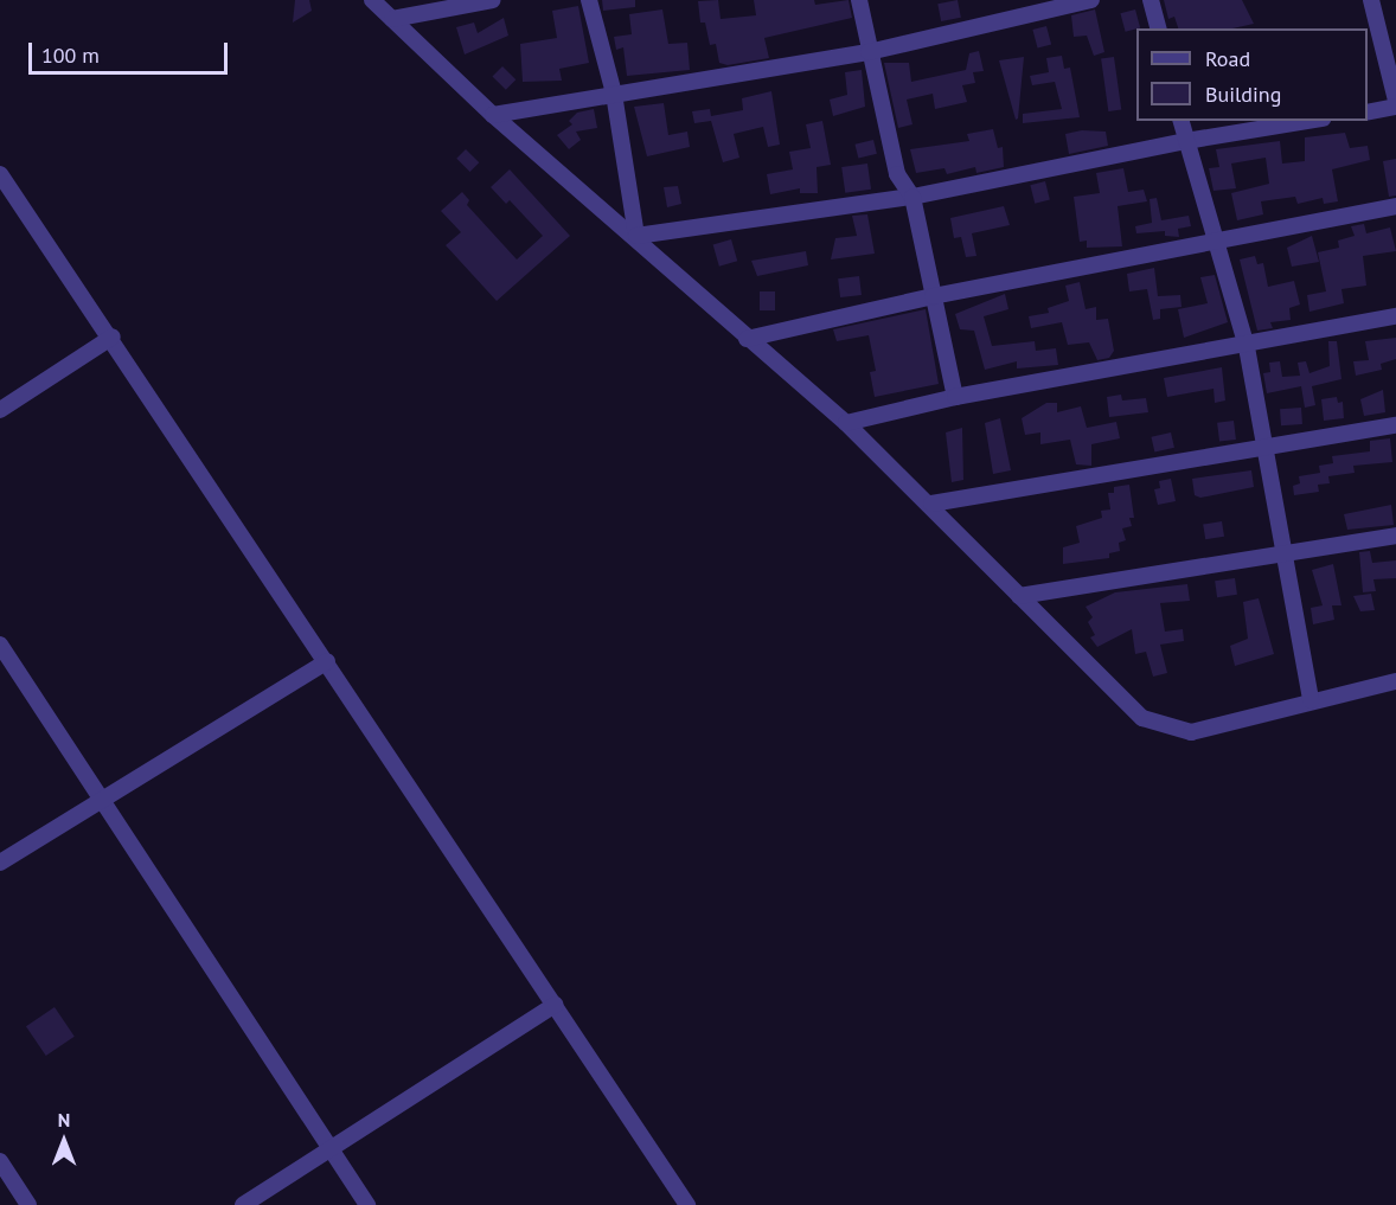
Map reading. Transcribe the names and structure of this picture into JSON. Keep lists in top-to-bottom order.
{
  "legend": ["Road", "Building"],
  "scale_bar": "100 m",
  "north": "top"
}
